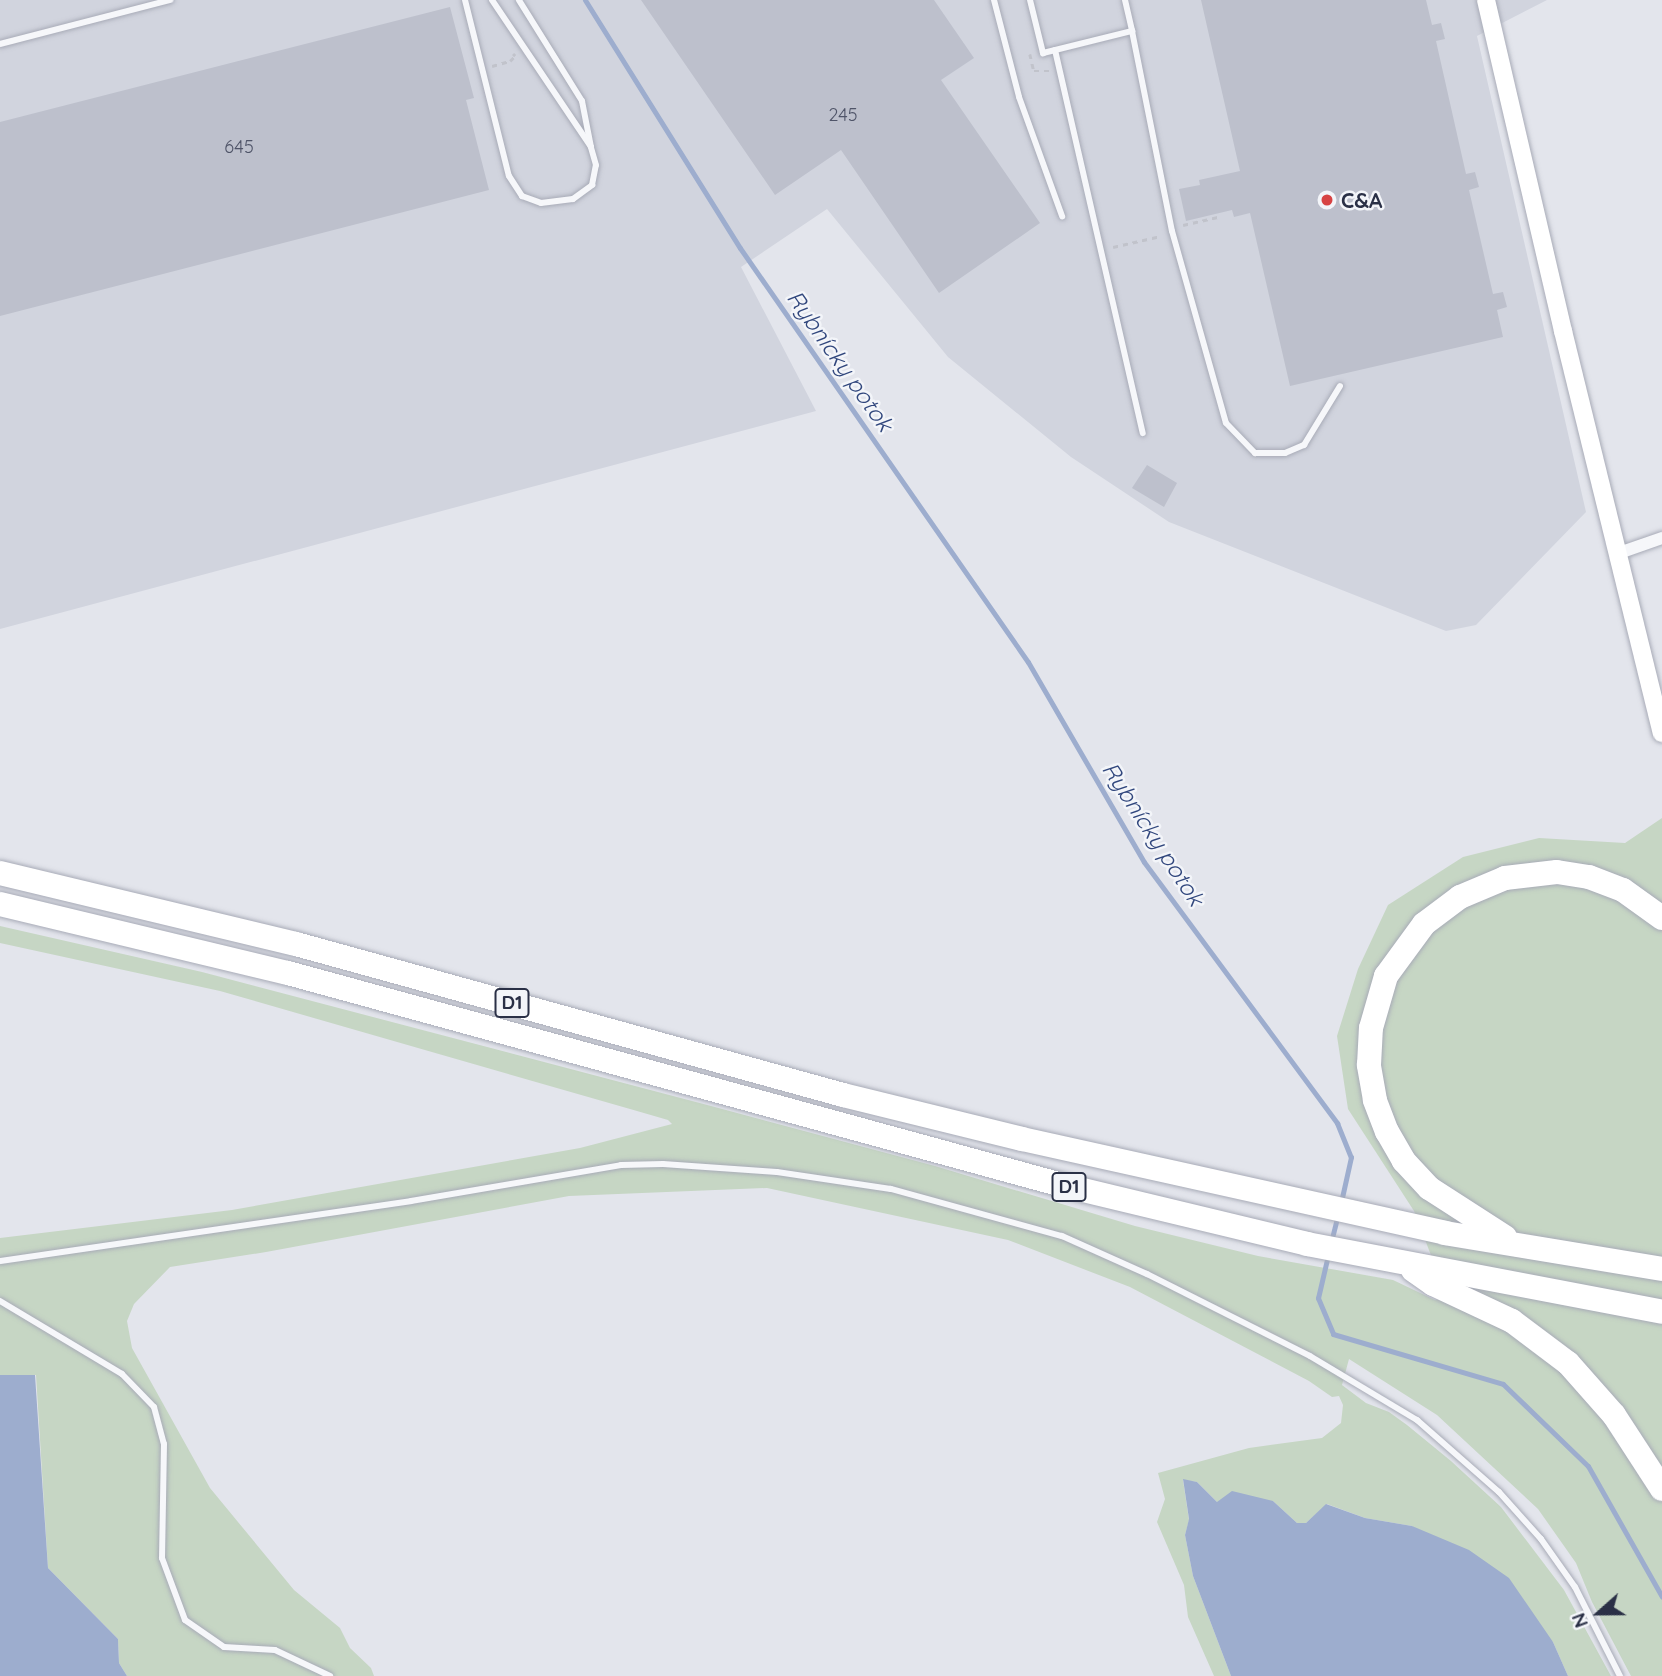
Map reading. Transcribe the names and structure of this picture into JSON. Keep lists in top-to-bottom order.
{
  "streets": {
    "highway": ["D1"]
  },
  "water": ["Rybnícky potok"],
  "places": ["C&A"],
  "house_numbers": ["245", "645"],
  "north": "left"
}
